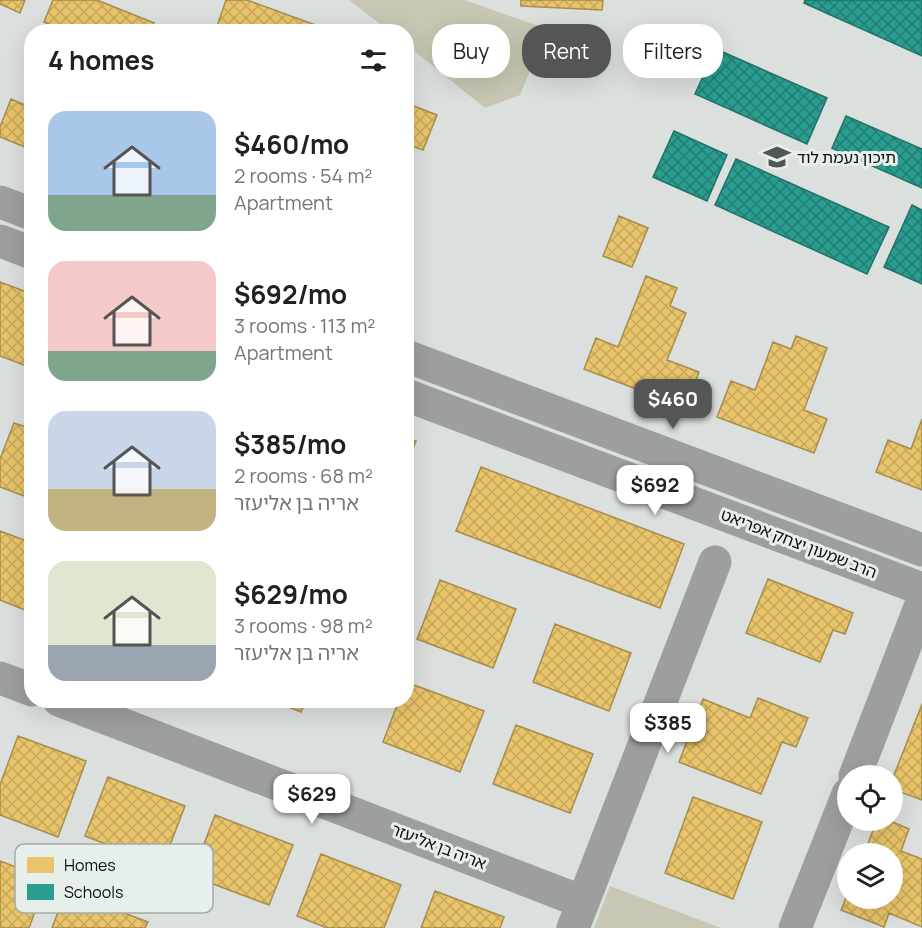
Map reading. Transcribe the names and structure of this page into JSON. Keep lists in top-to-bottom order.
{
  "streets": {
    "street": ["הרב שמעון יצחק אפריאט", "אריה בן אליעזר"]
  },
  "places": {
    "school or university": ["תיכון נעמת לוד"]
  },
  "legend": ["Homes", "Schools"],
  "page": {
    "chip": ["Buy", "Rent", "Filters"],
    "heading": "4 homes",
    "list": [
      {
        "name": "$460/mo",
        "note": "2 rooms · 54 m² · Apartment"
      },
      {
        "name": "$692/mo",
        "note": "3 rooms · 113 m² · Apartment"
      },
      {
        "name": "$385/mo",
        "note": "2 rooms · 68 m² · אריה בן אליעזר"
      },
      {
        "name": "$629/mo",
        "note": "3 rooms · 98 m² · אריה בן אליעזר"
      }
    ],
    "price": [
      "$460",
      "$692",
      "$385",
      "$629"
    ]
  }
}
